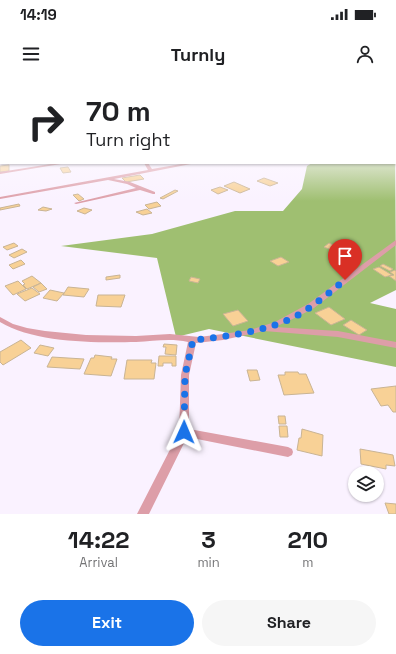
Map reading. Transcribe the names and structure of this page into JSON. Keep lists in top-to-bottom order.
{
  "page": {
    "status": "14:19",
    "header": "Turnly",
    "turn": ["70 m", "Turn right"],
    "eta": [
      "14:22",
      "Arrival",
      "3",
      "min",
      "210",
      "m"
    ],
    "buttons": ["Exit", "Share"]
  }
}
